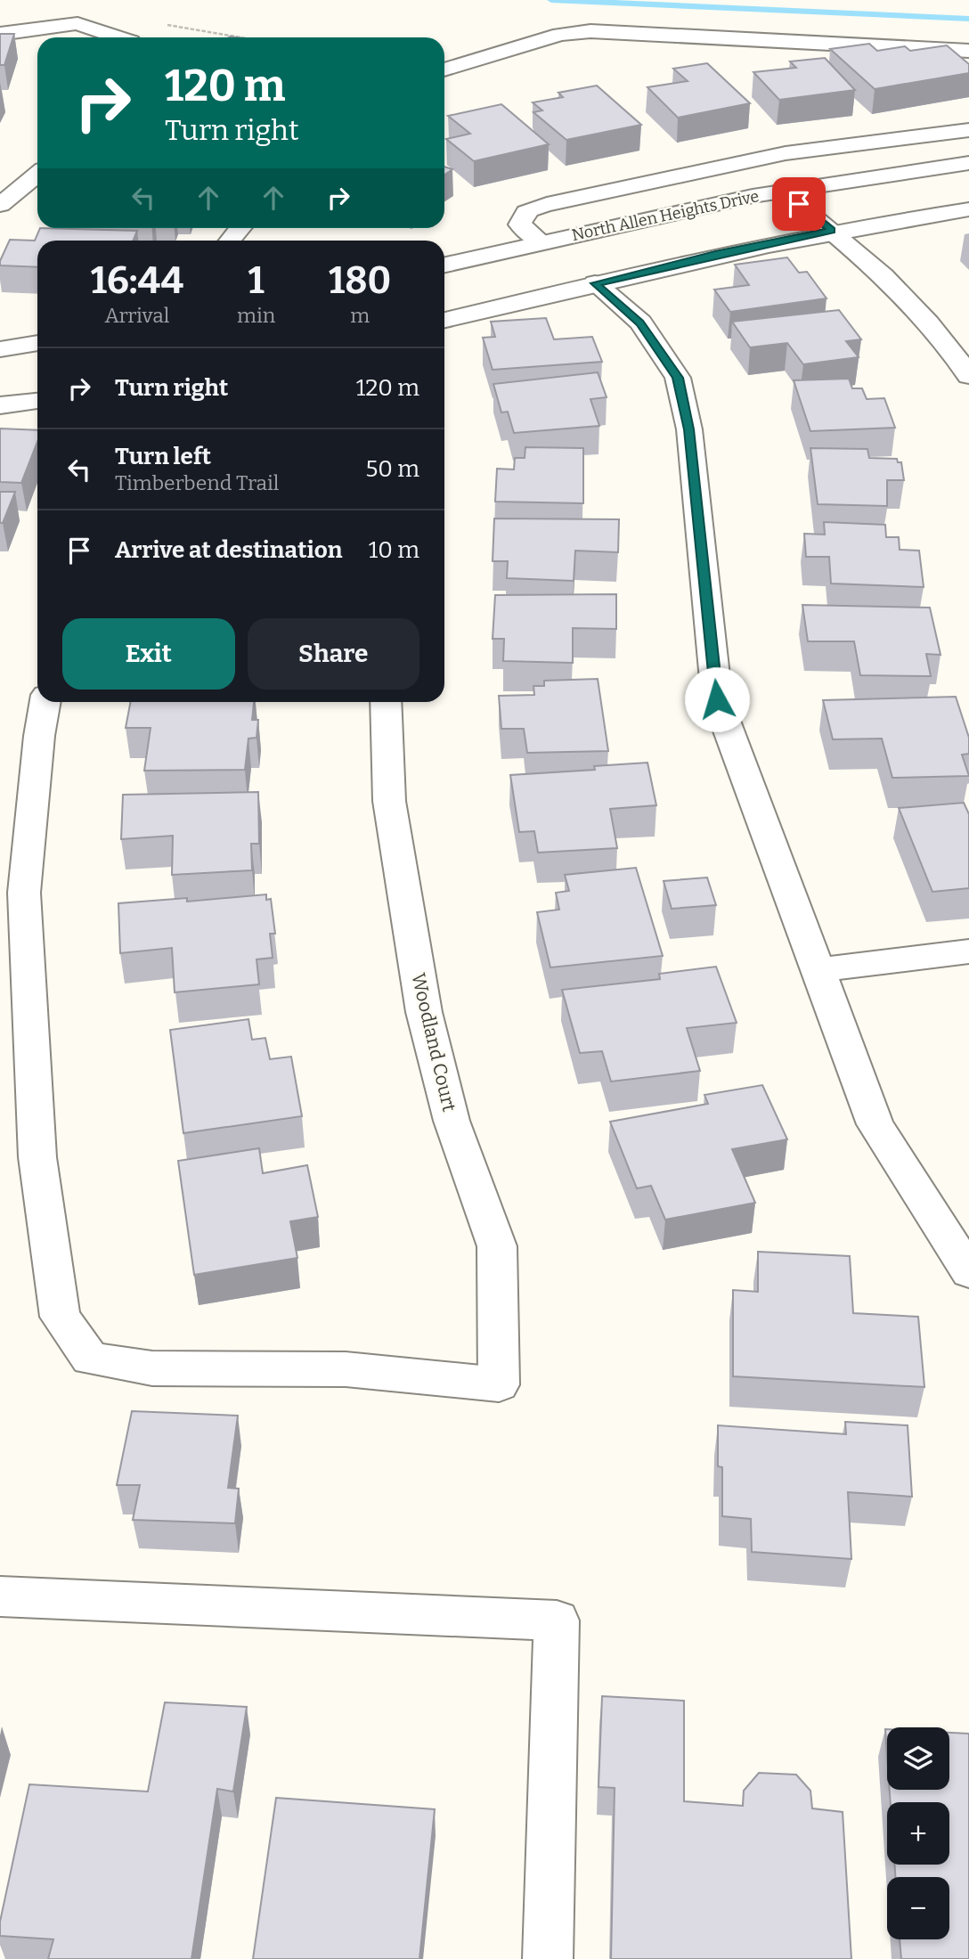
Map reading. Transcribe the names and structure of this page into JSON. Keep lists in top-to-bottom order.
{
  "streets": {
    "main road": ["North Allen Heights Drive", "Woodland Court"]
  },
  "page": {
    "turn": ["120 m", "Turn right"],
    "eta": [
      "16:44",
      "Arrival",
      "1",
      "min",
      "180",
      "m"
    ],
    "list": [
      {
        "name": "Turn right",
        "value": "120 m"
      },
      {
        "name": "Turn left",
        "note": "Timberbend Trail",
        "value": "50 m"
      },
      {
        "name": "Arrive at destination",
        "value": "10 m"
      }
    ],
    "buttons": ["Exit", "Share"],
    "map_buttons": ["+", "−"]
  }
}
